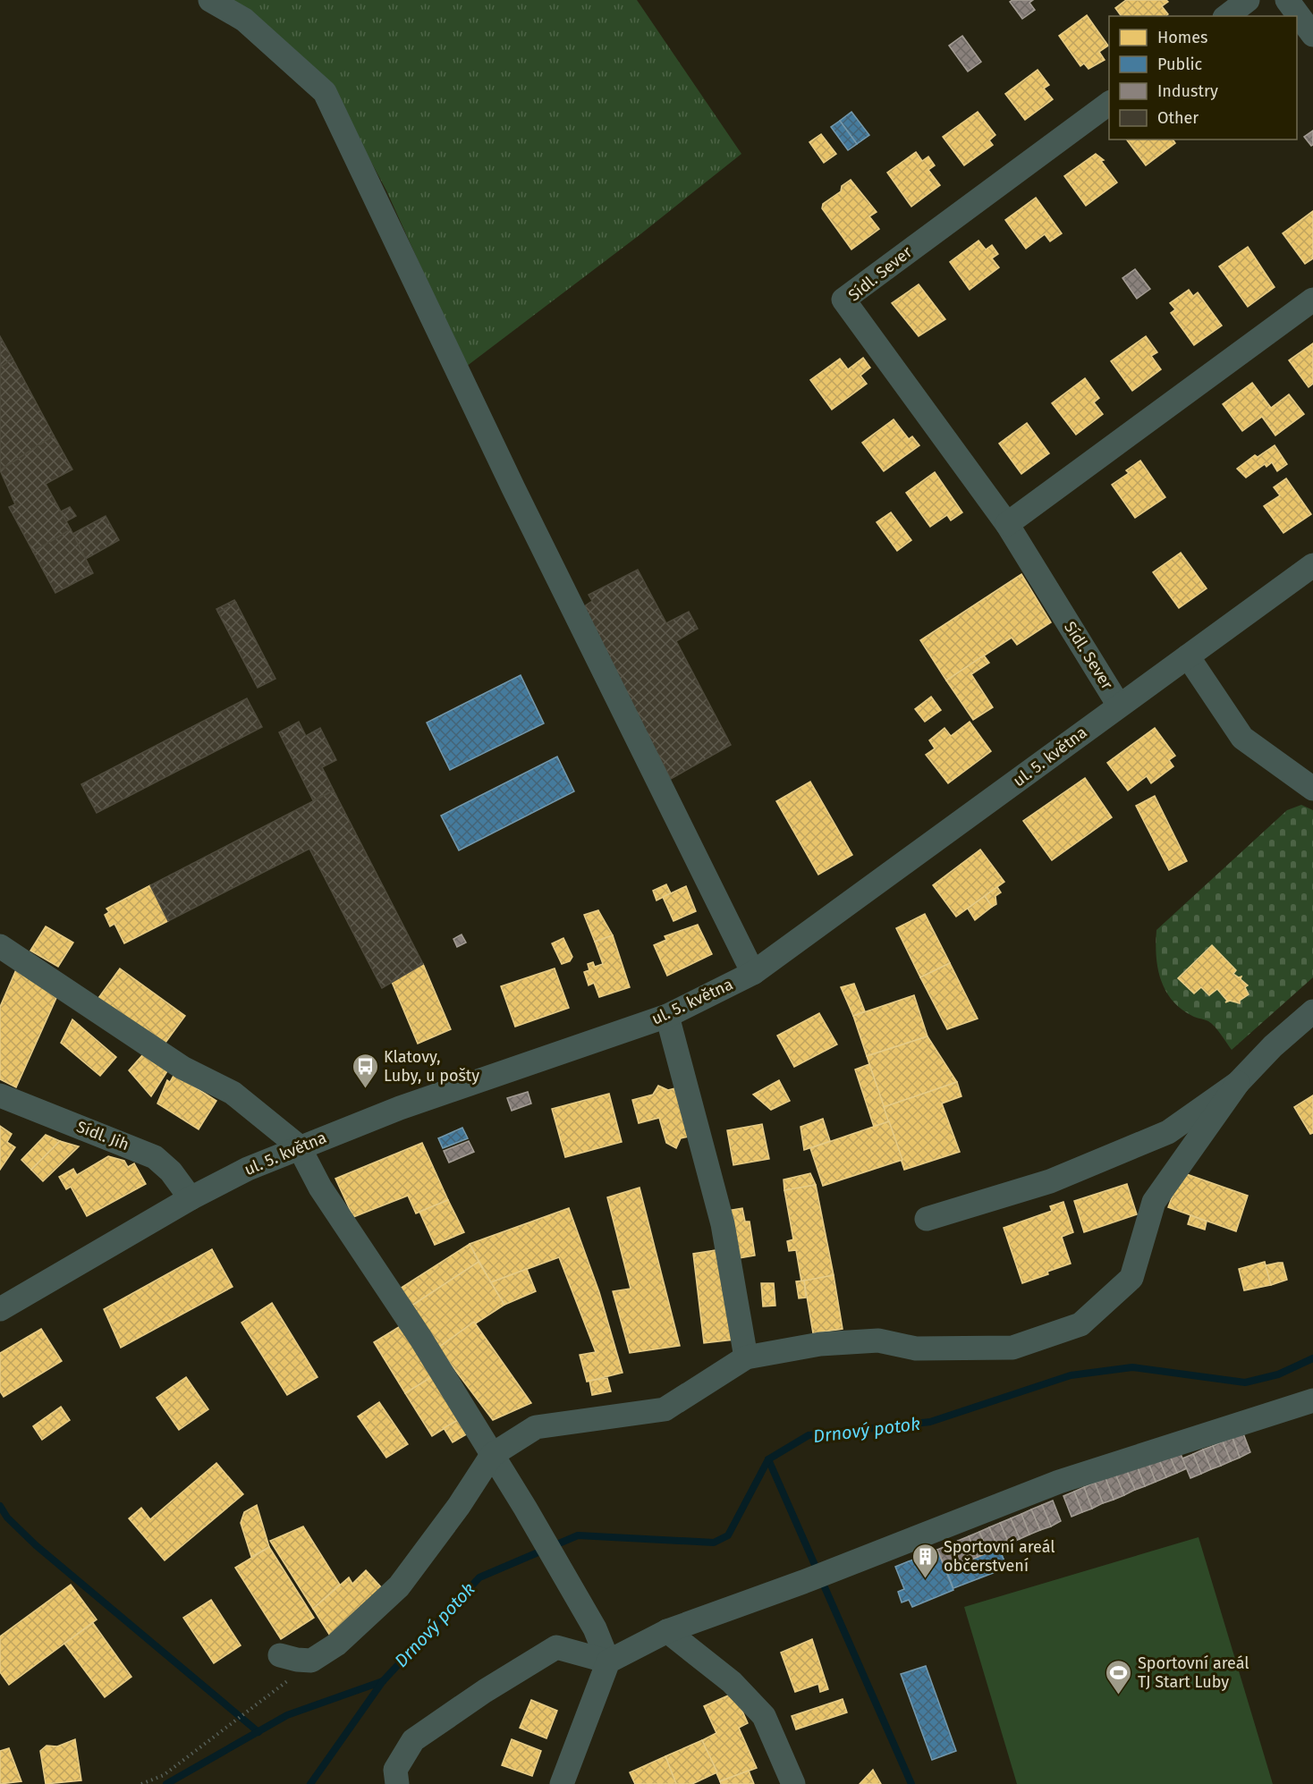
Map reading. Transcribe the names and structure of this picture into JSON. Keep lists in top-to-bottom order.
{
  "streets": {
    "street": ["Sídl. Sever", "ul. 5. května", "Sídl. Jih"]
  },
  "crossings": [
    ["Sídl. Sever", "ul. 5. května"],
    ["ul. 5. května", "Sídl. Jih"]
  ],
  "water": ["Drnový potok"],
  "places": {
    "bus stop": ["Klatovy, Luby, u pošty"],
    "building": ["Sportovní areál občerstvení"],
    "sports": ["Sportovní areál TJ Start Luby"]
  },
  "legend": [
    "Homes",
    "Public",
    "Industry",
    "Other"
  ]
}
